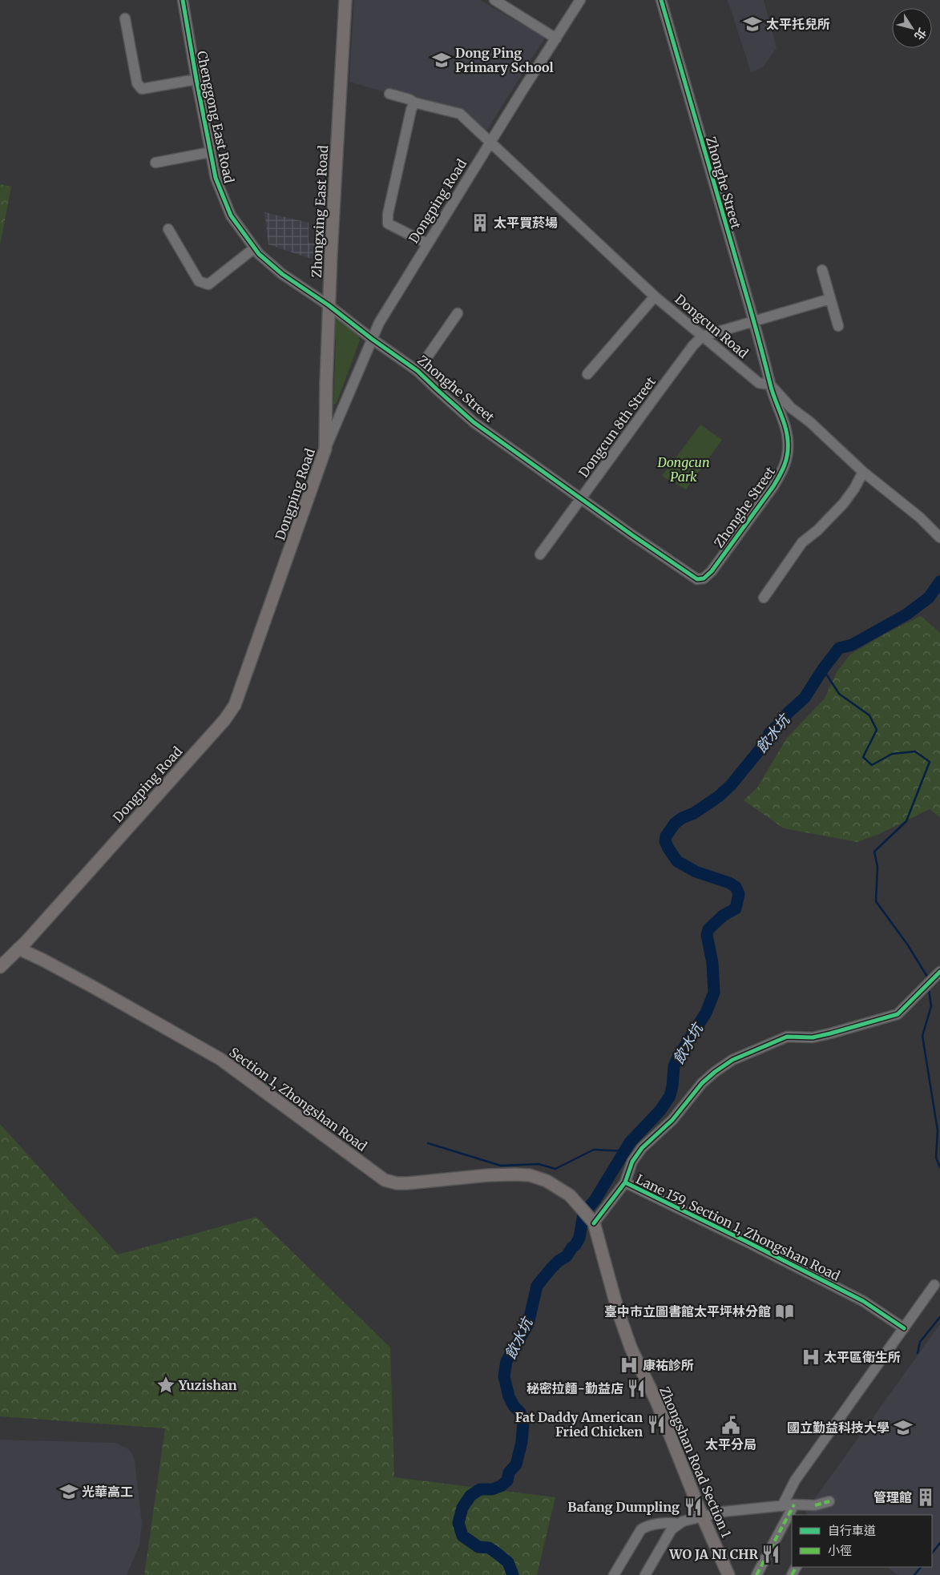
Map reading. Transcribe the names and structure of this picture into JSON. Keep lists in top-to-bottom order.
{
  "streets": {
    "main road": [
      "Dongping Road",
      "Zhongxing East Road",
      "Section 1, Zhongshan Road",
      "Zhongshan Road Section 1"
    ],
    "street": [
      "Chenggong East Road",
      "Zhonghe Street",
      "Dongcun Road",
      "Dongcun 8th Street",
      "Lane 159, Section 1, Zhongshan Road"
    ]
  },
  "crossings": [
    ["Chenggong East Road", "Zhonghe Street"],
    ["Chenggong East Road", "Dongping Road"],
    ["Chenggong East Road", "Zhongxing East Road"],
    ["Zhonghe Street", "Dongping Road"],
    ["Zhonghe Street", "Dongcun Road"],
    ["Zhonghe Street", "Dongcun 8th Street"],
    ["Dongping Road", "Zhongxing East Road"],
    ["Dongping Road", "Dongcun Road"],
    ["Dongping Road", "Section 1, Zhongshan Road"],
    ["Dongcun Road", "Dongcun 8th Street"],
    ["Section 1, Zhongshan Road", "Zhongshan Road Section 1"]
  ],
  "water": ["飲水坑"],
  "parks": ["Dongcun Park"],
  "places": {
    "school or university": [
      "太平托兒所",
      "Dong Ping Primary School",
      "國立勤益科技大學",
      "光華高工"
    ],
    "building": ["太平買菸場", "管理館"],
    "library": ["臺中市立圖書館太平坪林分館"],
    "hospital": ["太平區衛生所", "康祐診所"],
    "place": ["Yuzishan"],
    "restaurant": [
      "秘密拉麵-勤益店",
      "Fat Daddy American Fried Chicken",
      "Bafang Dumpling",
      "WO JA NI CHR"
    ],
    "public building": ["太平分局"]
  },
  "legend": ["自行車道", "小徑"],
  "north": "bottom right"
}
